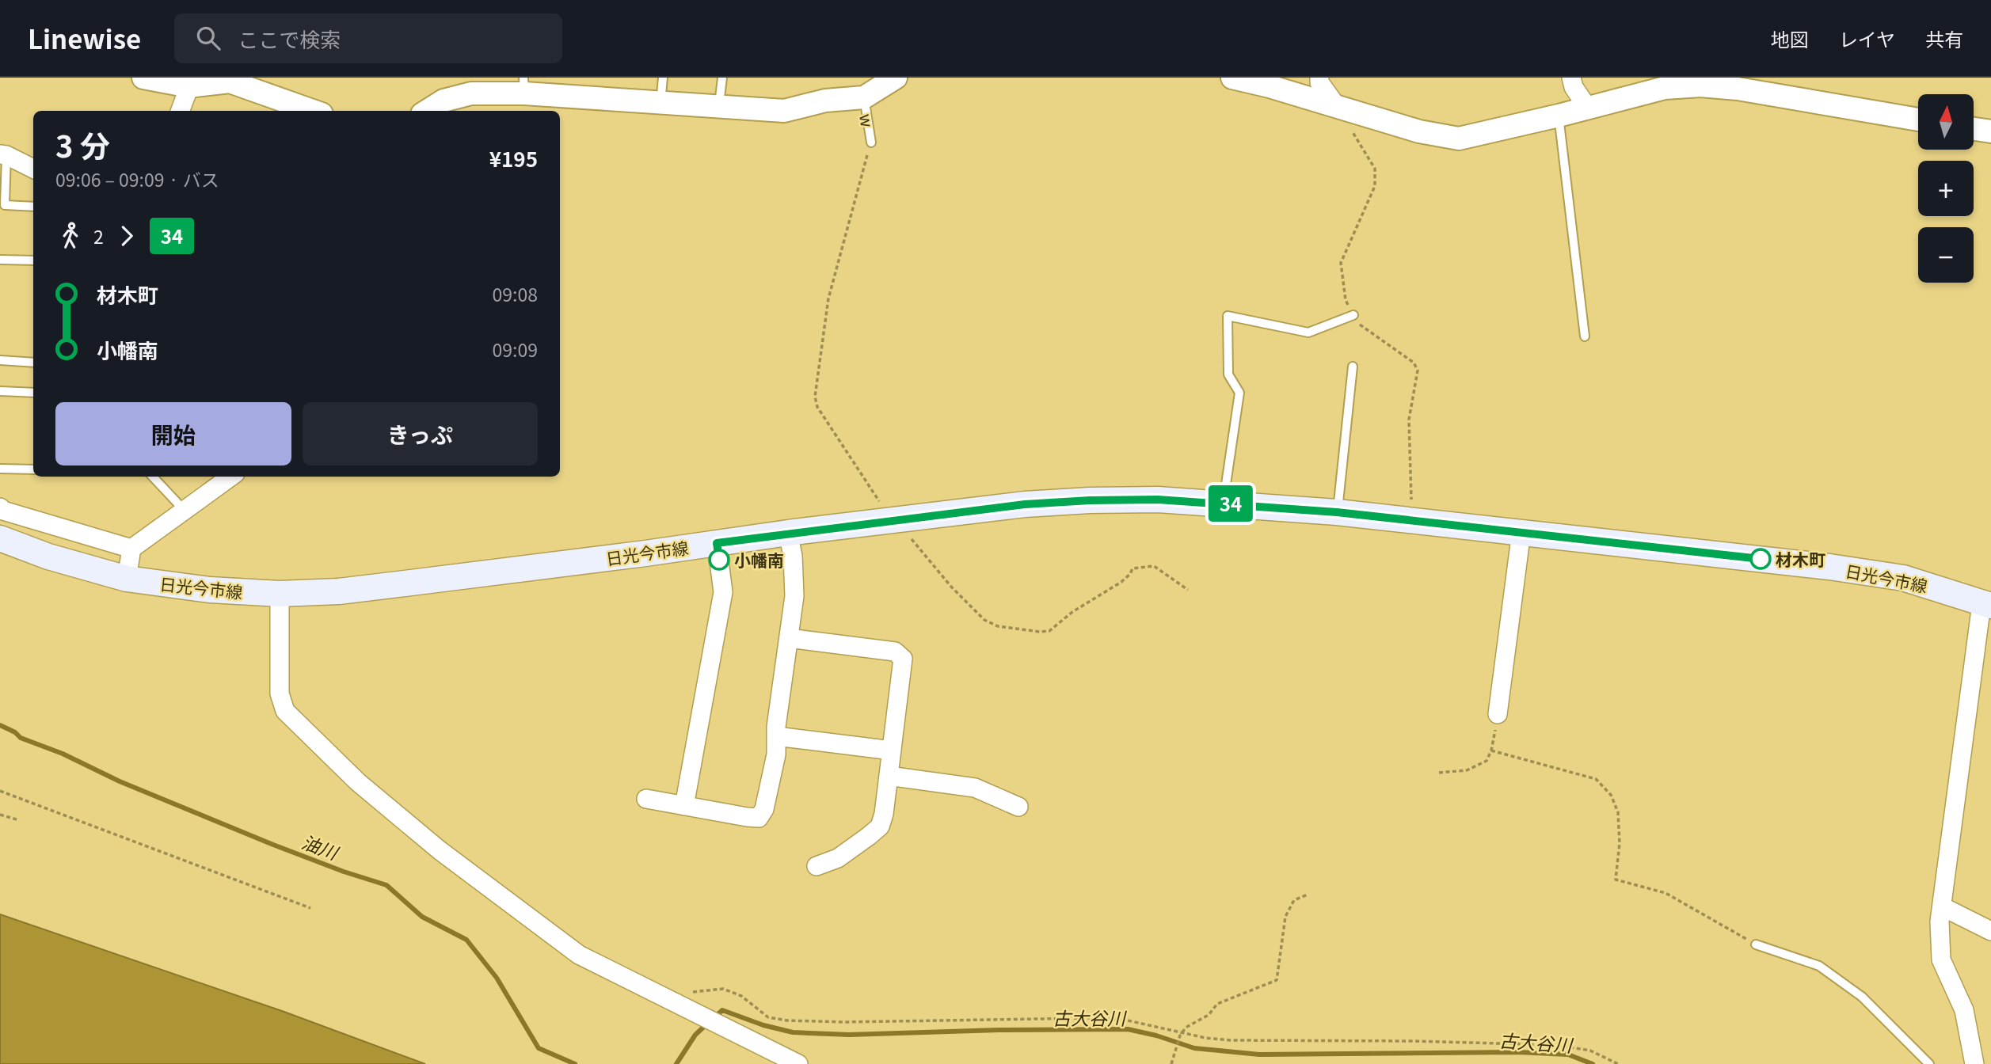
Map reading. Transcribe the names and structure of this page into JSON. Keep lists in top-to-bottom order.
{
  "streets": {
    "main road": ["日光今市線"],
    "lane": ["w"]
  },
  "water": ["油川", "古大谷川"],
  "places": ["材木町", "小幡南"],
  "lines": ["bus line 34"],
  "north": "top",
  "page": {
    "header": "Linewise",
    "search": "ここで検索",
    "nav": ["地図", "レイヤ", "共有"],
    "on_map": "34",
    "map_buttons": ["+", "−"],
    "heading": ["3 分", "09:06 – 09:09 · バス", "¥195"],
    "legs": ["2", "34"],
    "list": [
      {
        "name": "材木町",
        "value": "09:08"
      },
      {
        "name": "小幡南",
        "value": "09:09"
      }
    ],
    "buttons": ["開始", "きっぷ"]
  }
}
